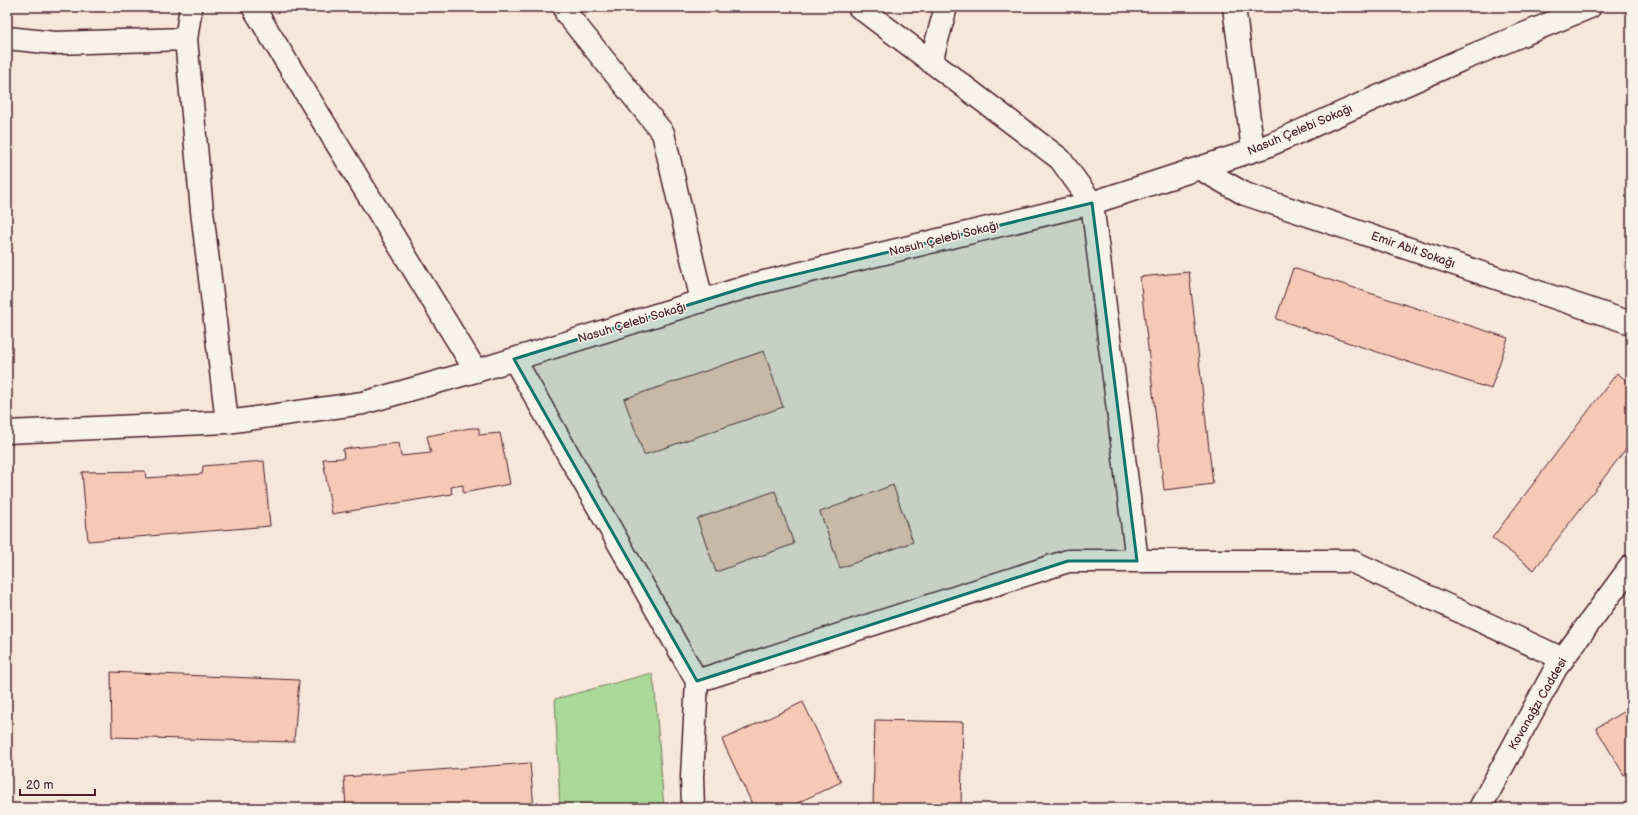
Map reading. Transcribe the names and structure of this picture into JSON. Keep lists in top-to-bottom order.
{
  "streets": {
    "street": ["Nasuh Çelebi Sokağı", "Emir Abit Sokağı", "Kovanağzı Caddesi"]
  },
  "crossings": [
    ["Nasuh Çelebi Sokağı", "Emir Abit Sokağı"]
  ],
  "scale_bar": "20 m"
}
